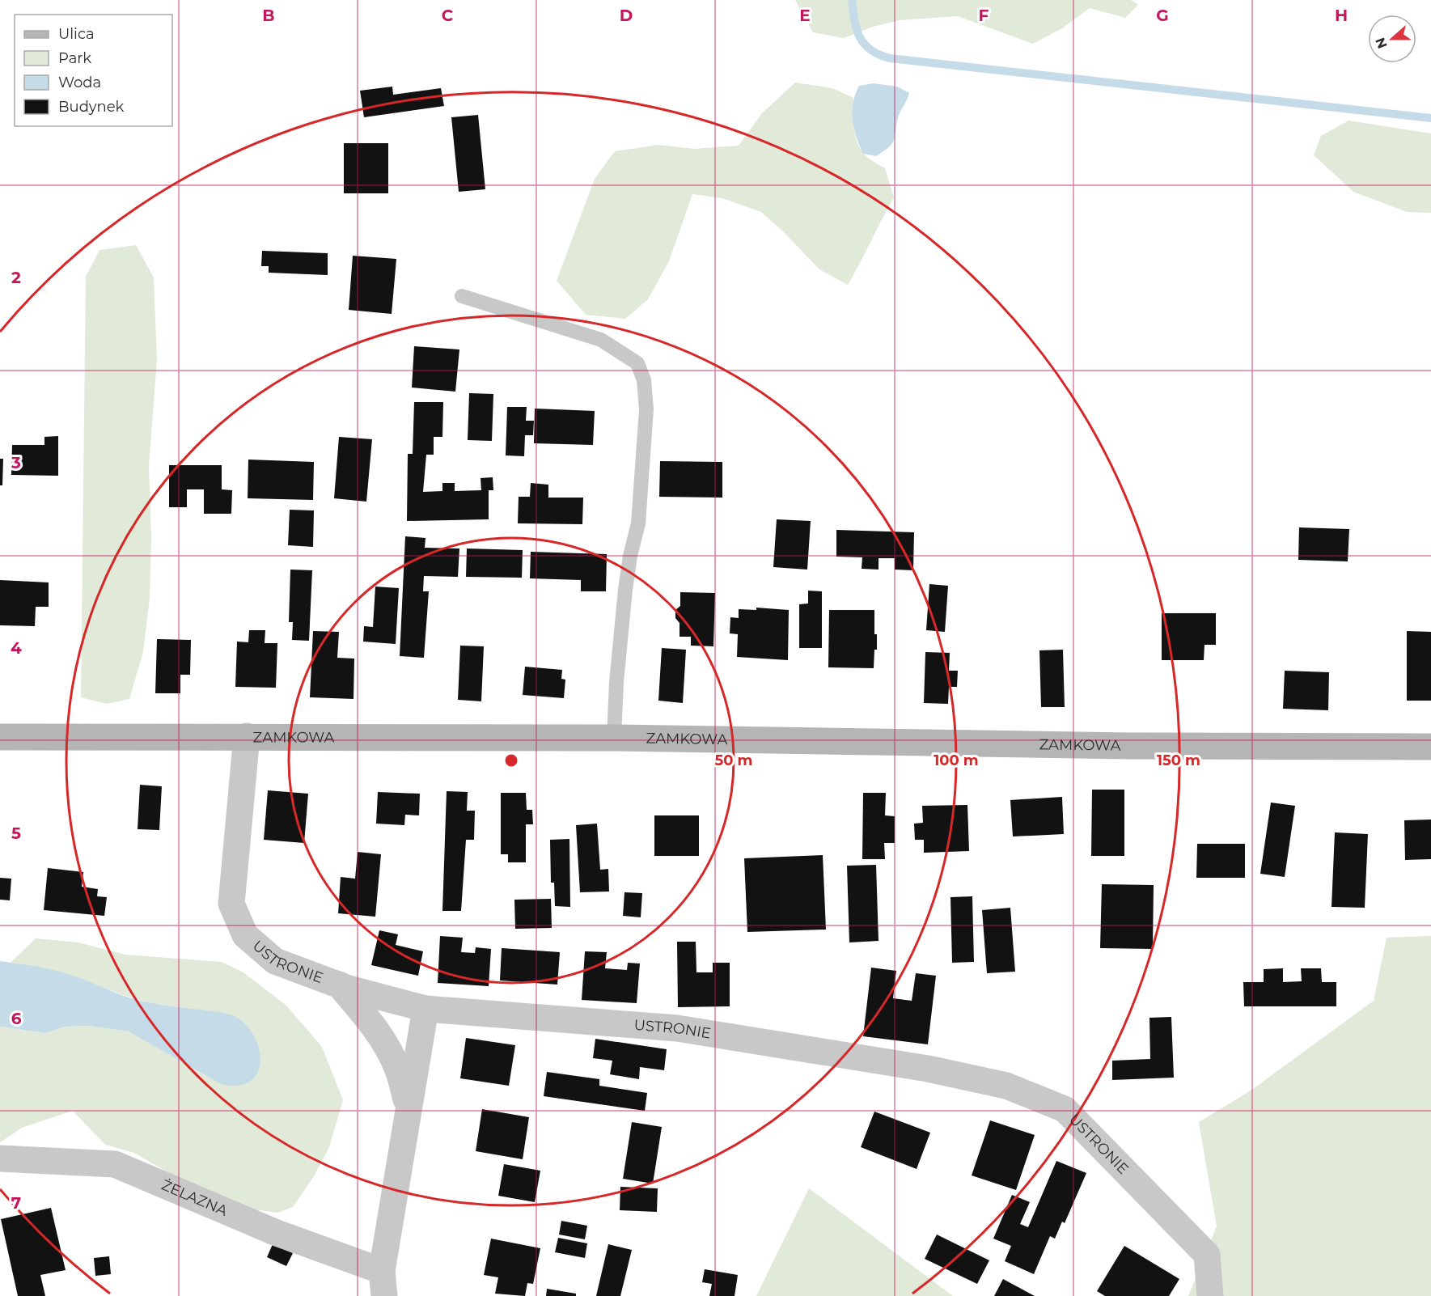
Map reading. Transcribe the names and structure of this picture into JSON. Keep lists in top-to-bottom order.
{
  "streets": {
    "street": ["ZAMKOWA", "USTRONIE", "ŻELAZNA"]
  },
  "crossings": [
    ["ZAMKOWA", "USTRONIE"],
    ["USTRONIE", "ŻELAZNA"]
  ],
  "legend": [
    "Ulica",
    "Park",
    "Woda",
    "Budynek"
  ],
  "north": "left",
  "grid": {
    "columns": [
      "B",
      "C",
      "D",
      "E",
      "F",
      "G",
      "H"
    ],
    "rows": [
      "2",
      "3",
      "4",
      "5",
      "6",
      "7"
    ]
  },
  "rings": ["50 m", "100 m", "150 m"]
}
